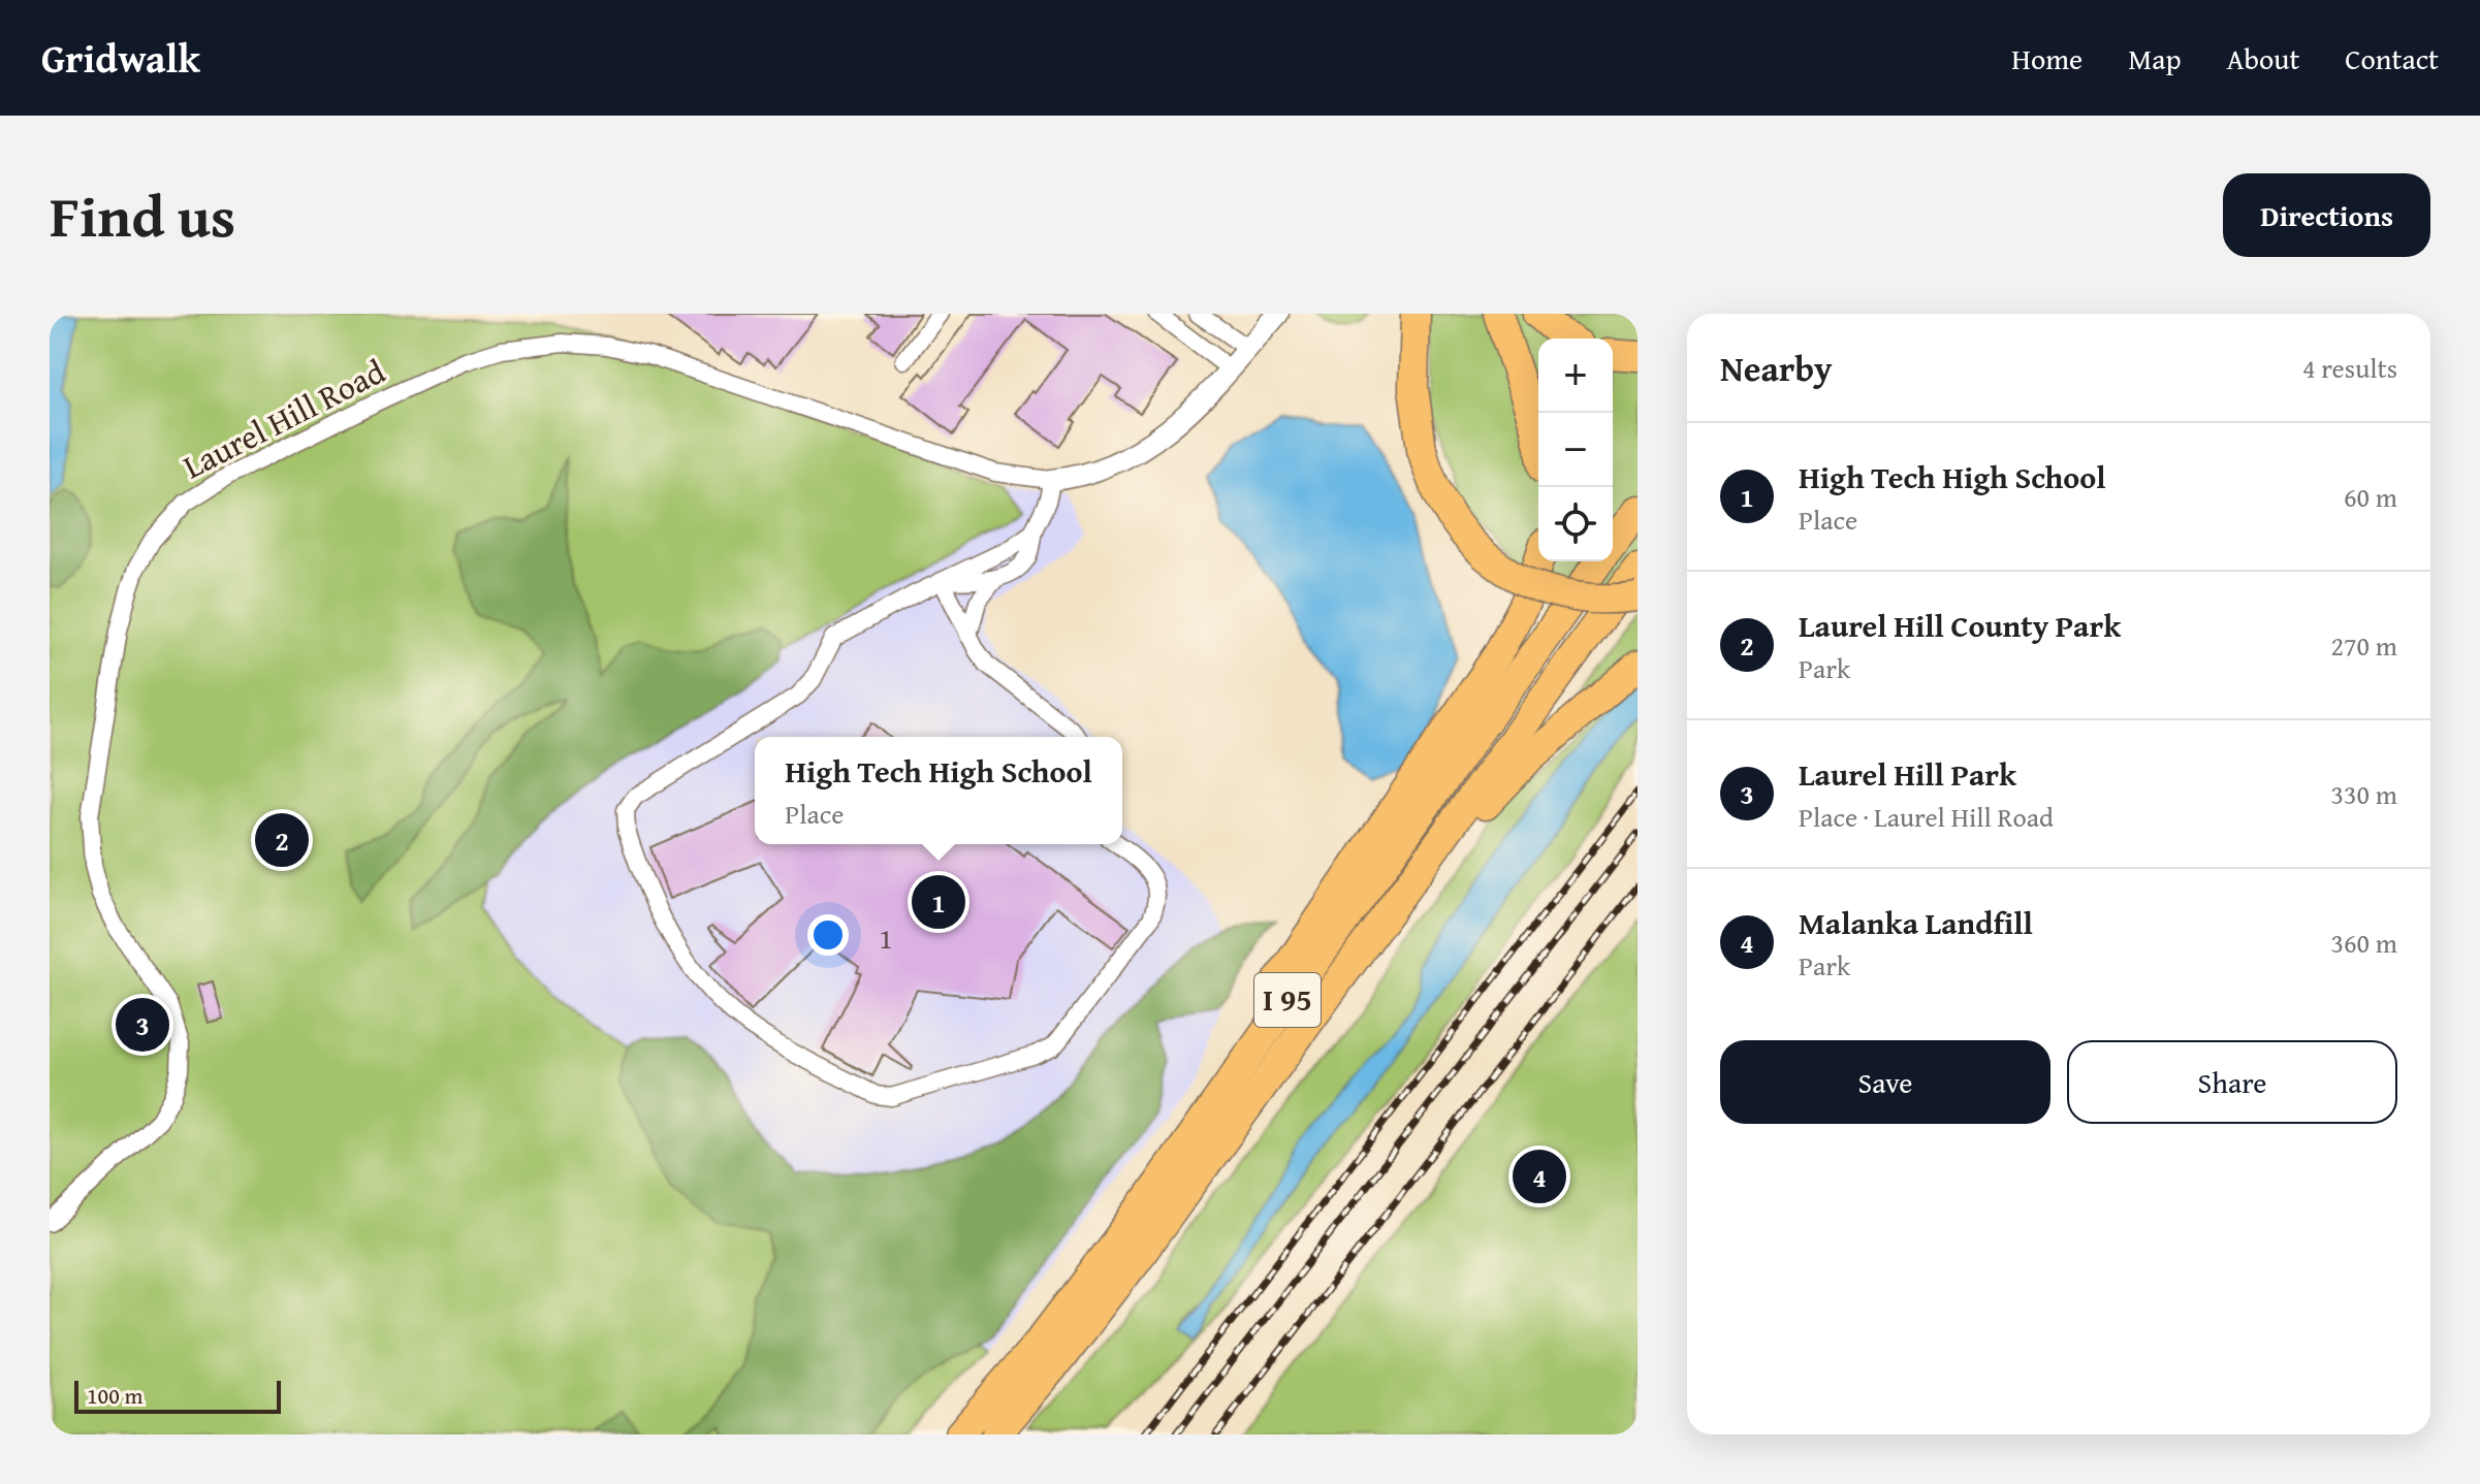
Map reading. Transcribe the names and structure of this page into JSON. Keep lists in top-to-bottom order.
{
  "streets": {
    "highway": ["I 95"],
    "street": ["Laurel Hill Road"]
  },
  "house_numbers": ["1"],
  "scale_bar": "100 m",
  "page": {
    "header": "Gridwalk",
    "nav": [
      "Home",
      "Map",
      "About",
      "Contact"
    ],
    "title": "Find us",
    "buttons": [
      "Directions",
      ["Save", "Share"]
    ],
    "heading": ["Nearby", "4 results"],
    "map_buttons": ["+", "−"],
    "list": [
      {
        "mark": "1",
        "name": "High Tech High School",
        "note": "Place",
        "value": "60 m"
      },
      {
        "mark": "2",
        "name": "Laurel Hill County Park",
        "note": "Park",
        "value": "270 m"
      },
      {
        "mark": "3",
        "name": "Laurel Hill Park",
        "note": "Place · Laurel Hill Road",
        "value": "330 m"
      },
      {
        "mark": "4",
        "name": "Malanka Landfill",
        "note": "Park",
        "value": "360 m"
      }
    ],
    "popup": ["High Tech High School", "Place"],
    "pins": [
      "2",
      "1",
      "3",
      "4"
    ],
    "scale": "100 m"
  }
}
